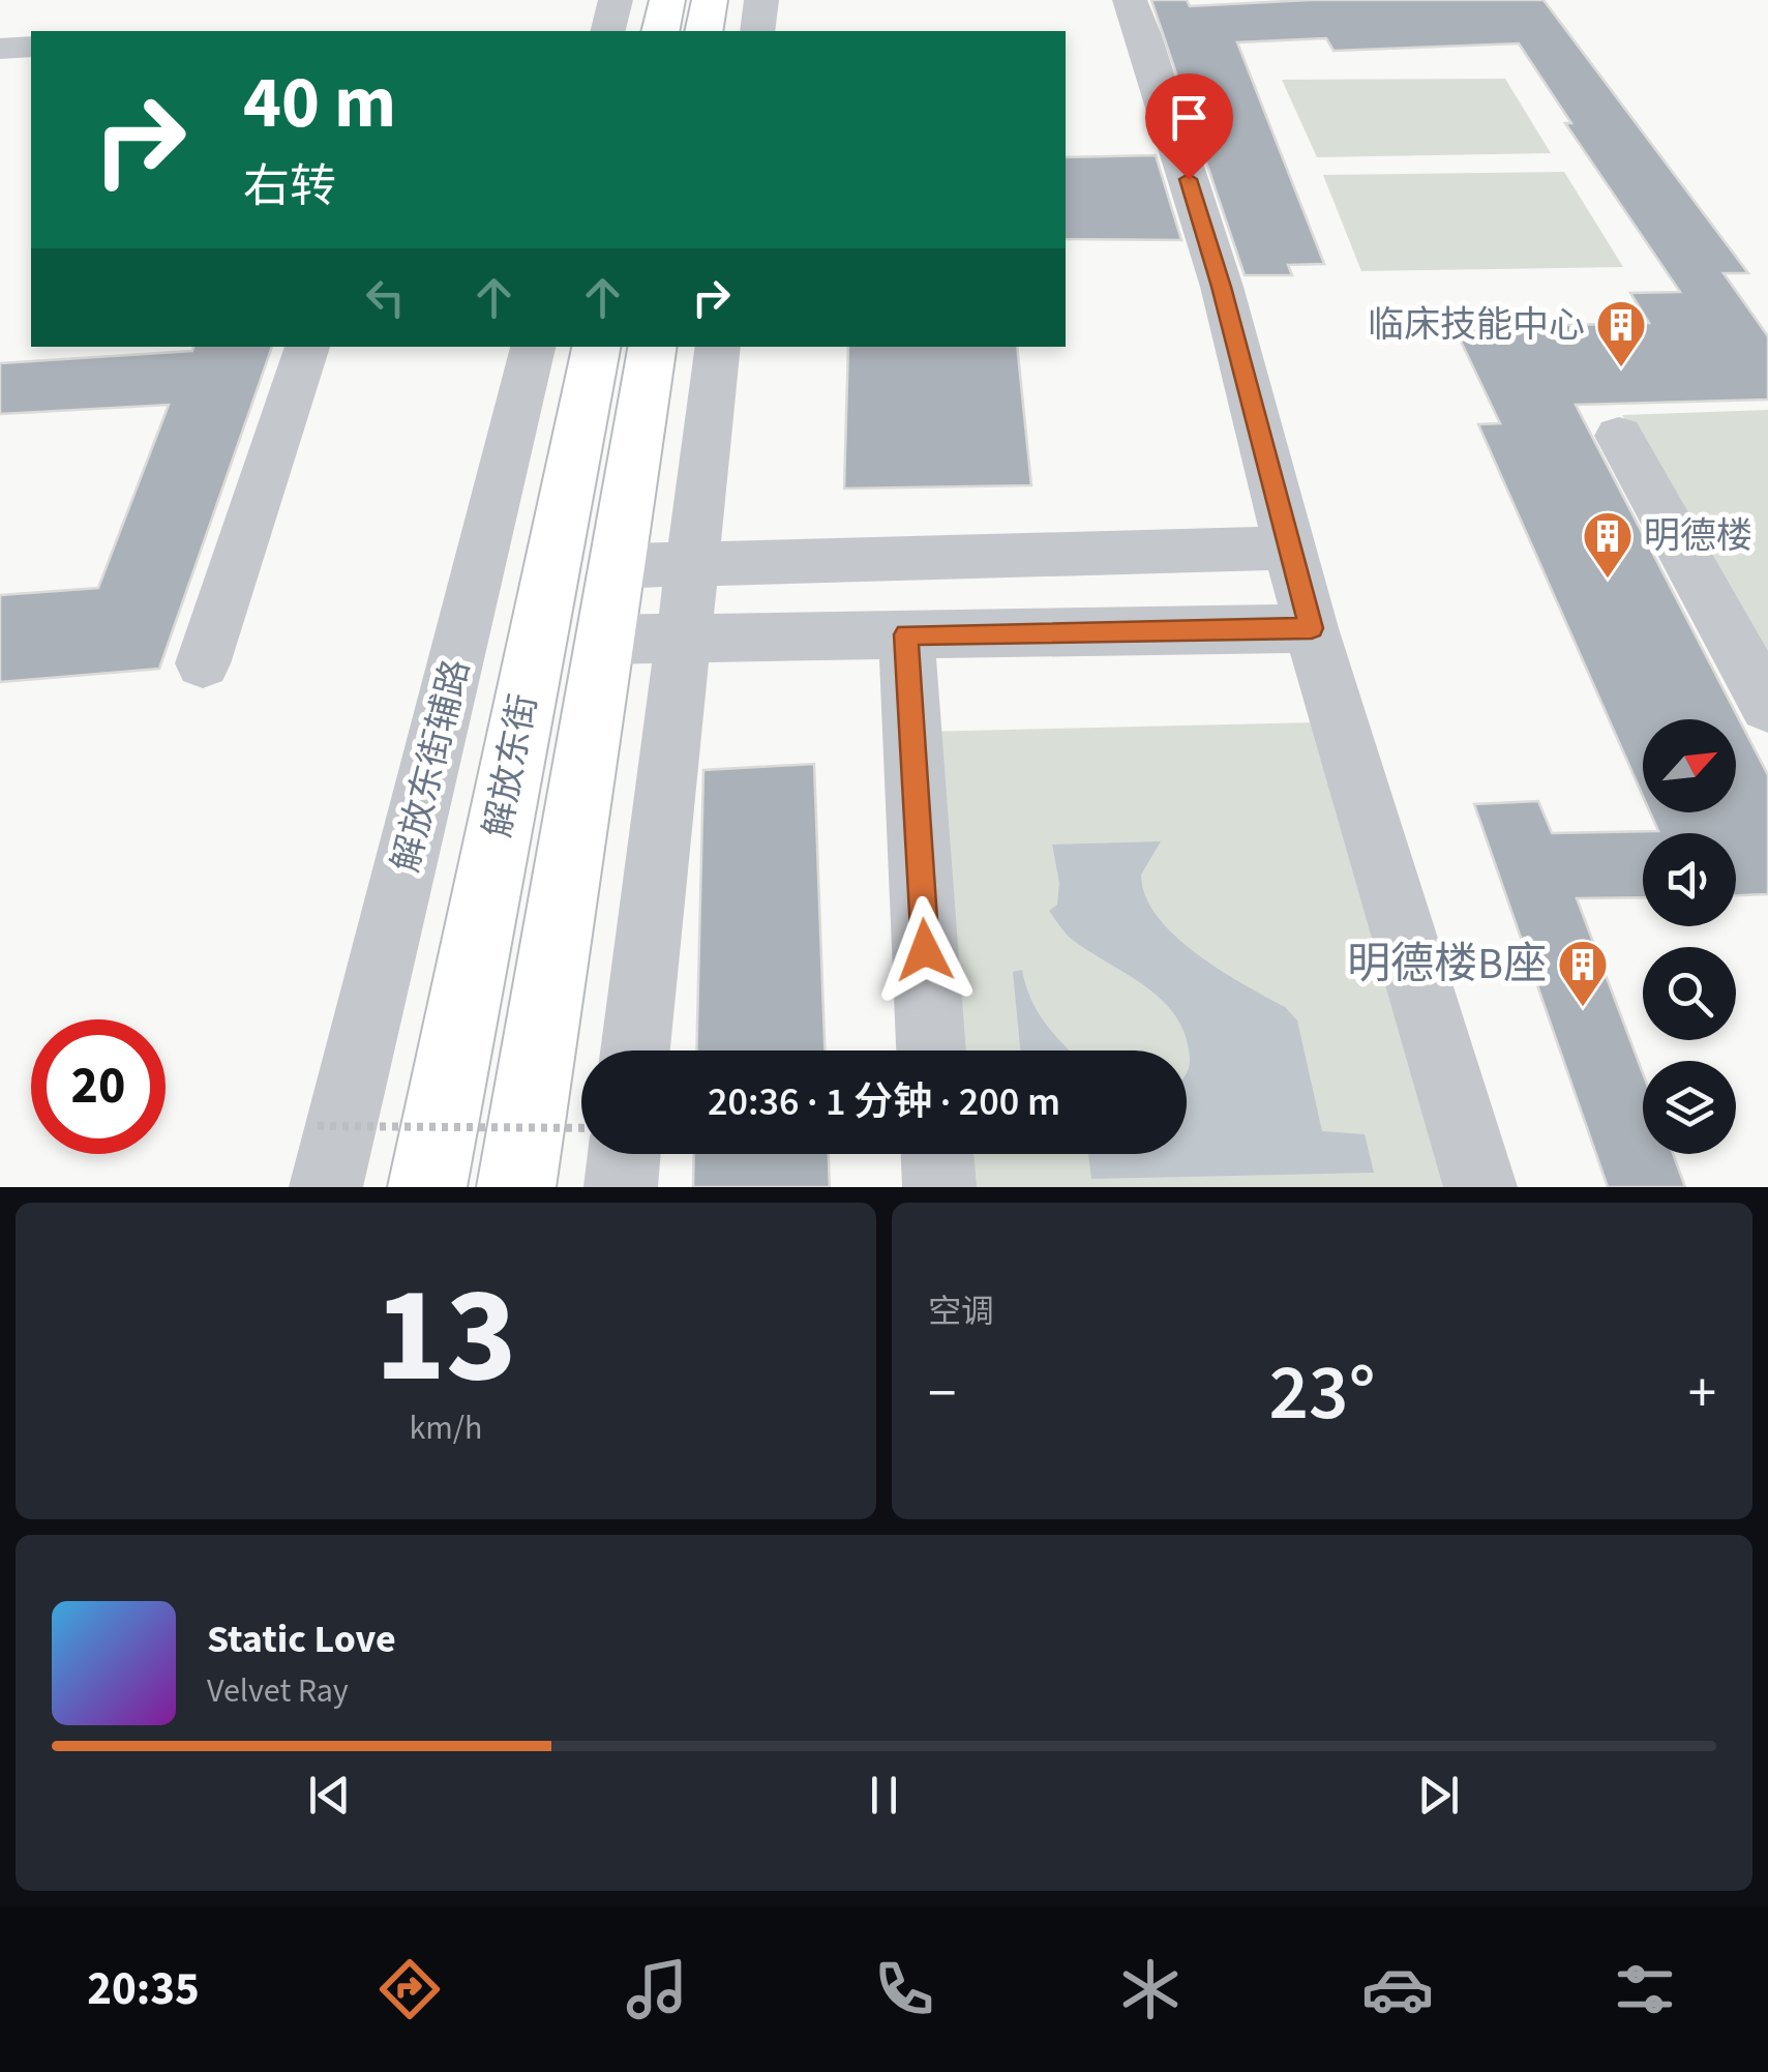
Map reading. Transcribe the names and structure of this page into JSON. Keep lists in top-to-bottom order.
{
  "streets": {
    "main road": ["解放东街"],
    "street": ["解放东街辅路"]
  },
  "places": {
    "building": ["临床技能中心", "明德楼", "明德楼B座"]
  },
  "north": "top right",
  "page": {
    "turn": ["40 m", "右转"],
    "limit": "20",
    "trip": "20:36 · 1 分钟 · 200 m",
    "tile": [
      ["13", "km/h"],
      "空调"
    ],
    "heat": ["−", "23°", "+"],
    "song": ["Static Love", "Velvet Ray"],
    "tabs": "20:35"
  }
}
